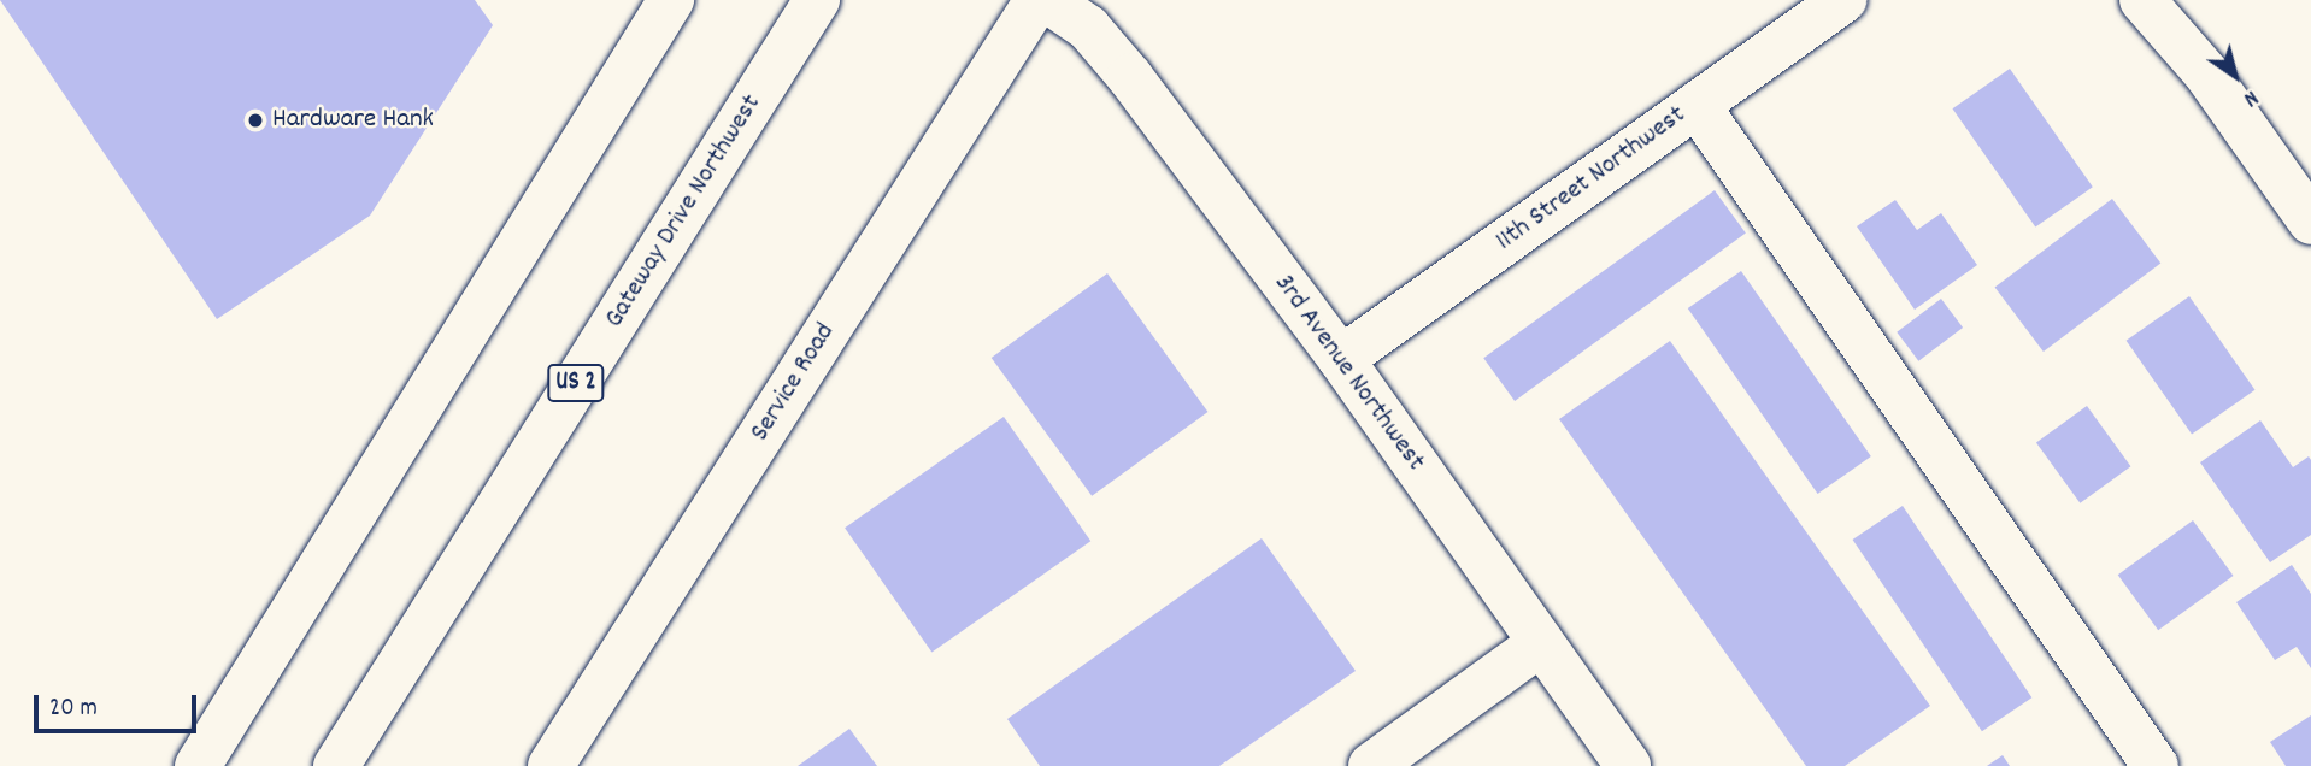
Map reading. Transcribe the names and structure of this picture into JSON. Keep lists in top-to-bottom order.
{
  "streets": {
    "main road": [
      "11th Street Northwest",
      "Gateway Drive Northwest",
      "3rd Avenue Northwest",
      "US 2",
      "Service Road"
    ]
  },
  "crossings": [
    ["11th Street Northwest", "3rd Avenue Northwest"]
  ],
  "places": ["Hardware Hank"],
  "scale_bar": "20 m",
  "north": "bottom right"
}
